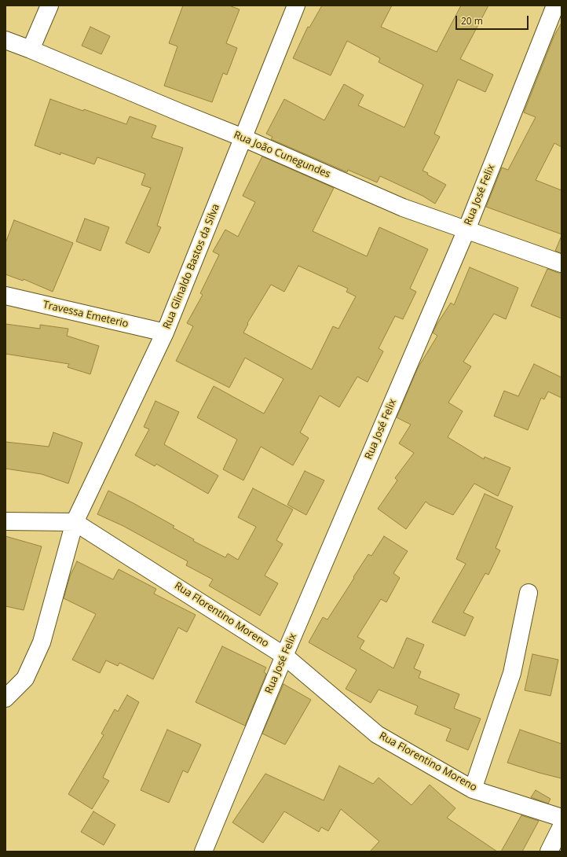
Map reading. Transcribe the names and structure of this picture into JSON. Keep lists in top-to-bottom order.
{
  "streets": {
    "street": [
      "Rua João Cunegundes",
      "Rua José Felix",
      "Rua Glinaldo Bastos da Silva",
      "Travessa Emeterio",
      "Rua Florentino Moreno"
    ]
  },
  "crossings": [
    ["Rua João Cunegundes", "Rua José Felix"],
    ["Rua João Cunegundes", "Rua Glinaldo Bastos da Silva"],
    ["Rua José Felix", "Rua Florentino Moreno"],
    ["Rua Glinaldo Bastos da Silva", "Travessa Emeterio"],
    ["Rua Glinaldo Bastos da Silva", "Rua Florentino Moreno"]
  ],
  "scale_bar": "20 m"
}
